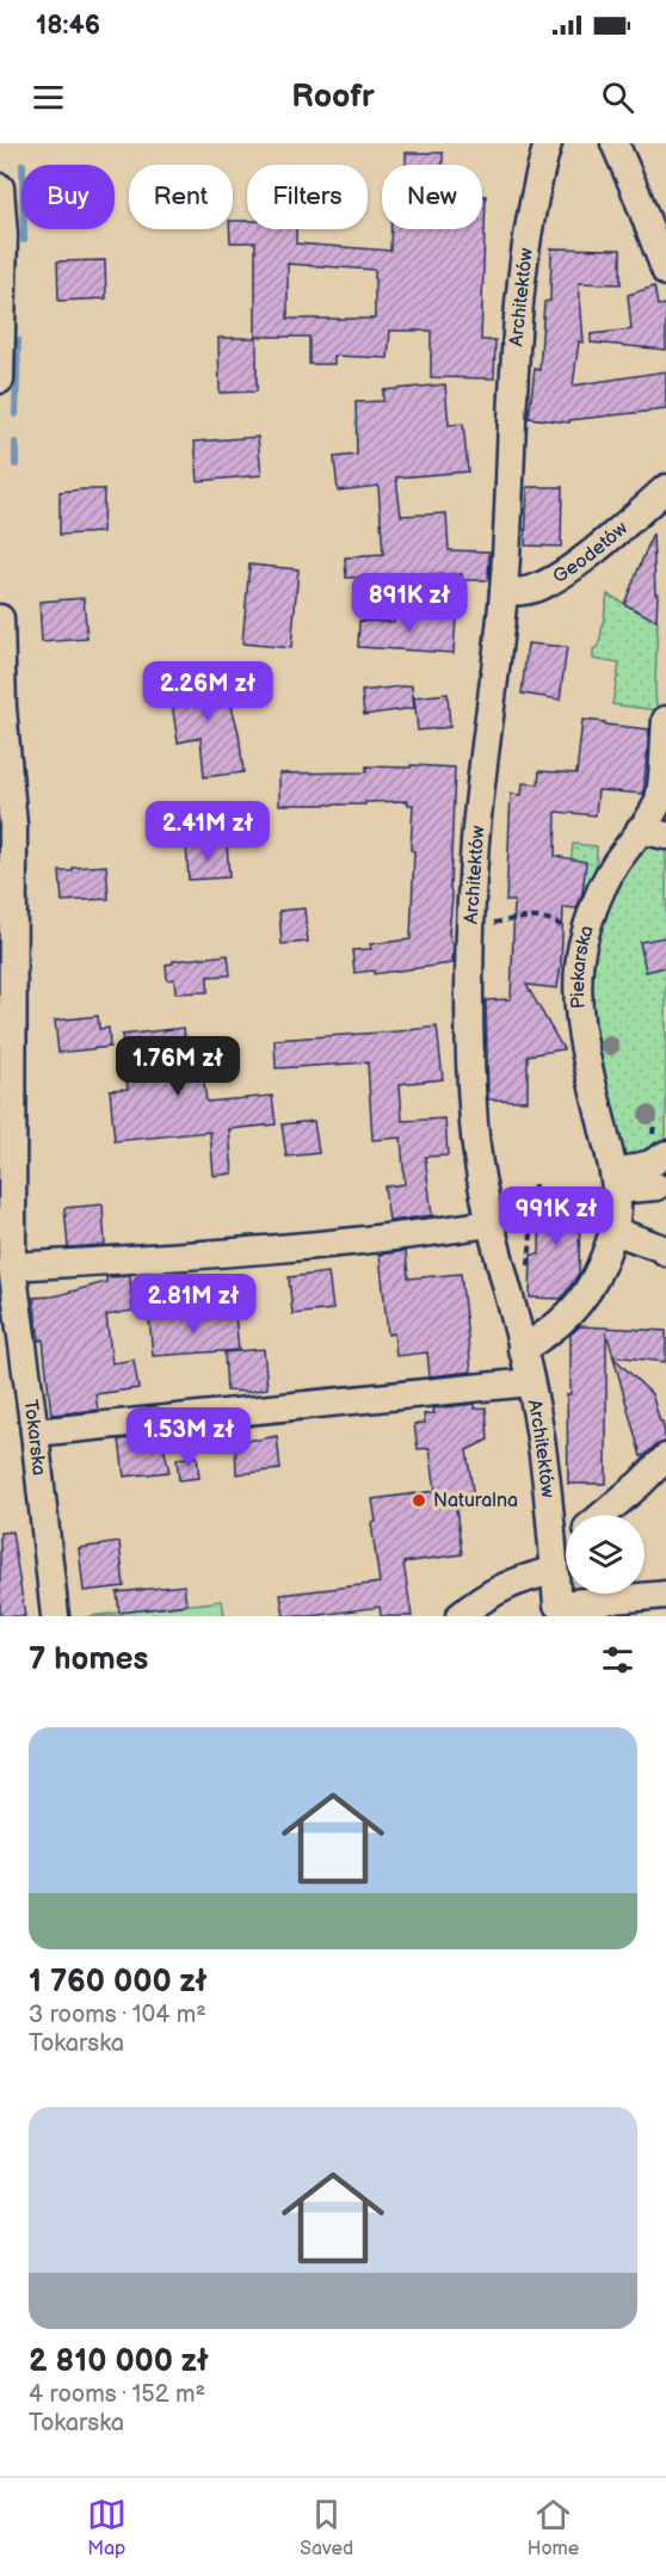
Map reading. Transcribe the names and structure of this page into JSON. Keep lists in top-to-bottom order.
{
  "streets": {
    "street": [
      "Architektów",
      "Geodetów",
      "Piekarska",
      "Tokarska"
    ]
  },
  "crossings": [
    ["Architektów", "Geodetów"],
    ["Architektów", "Piekarska"]
  ],
  "places": ["Naturalna"],
  "page": {
    "status": "18:46",
    "header": "Roofr",
    "chip": [
      "Buy",
      "Rent",
      "Filters",
      "New"
    ],
    "price": [
      "891K zł",
      "2.26M zł",
      "2.41M zł",
      "1.76M zł",
      "991K zł",
      "2.81M zł",
      "1.53M zł"
    ],
    "heading": "7 homes",
    "list": [
      {
        "name": "1 760 000 zł",
        "note": "3 rooms · 104 m² · Tokarska"
      },
      {
        "name": "2 810 000 zł",
        "note": "4 rooms · 152 m² · Tokarska"
      }
    ],
    "tabs": ["Map", "Saved", "Home"]
  }
}
